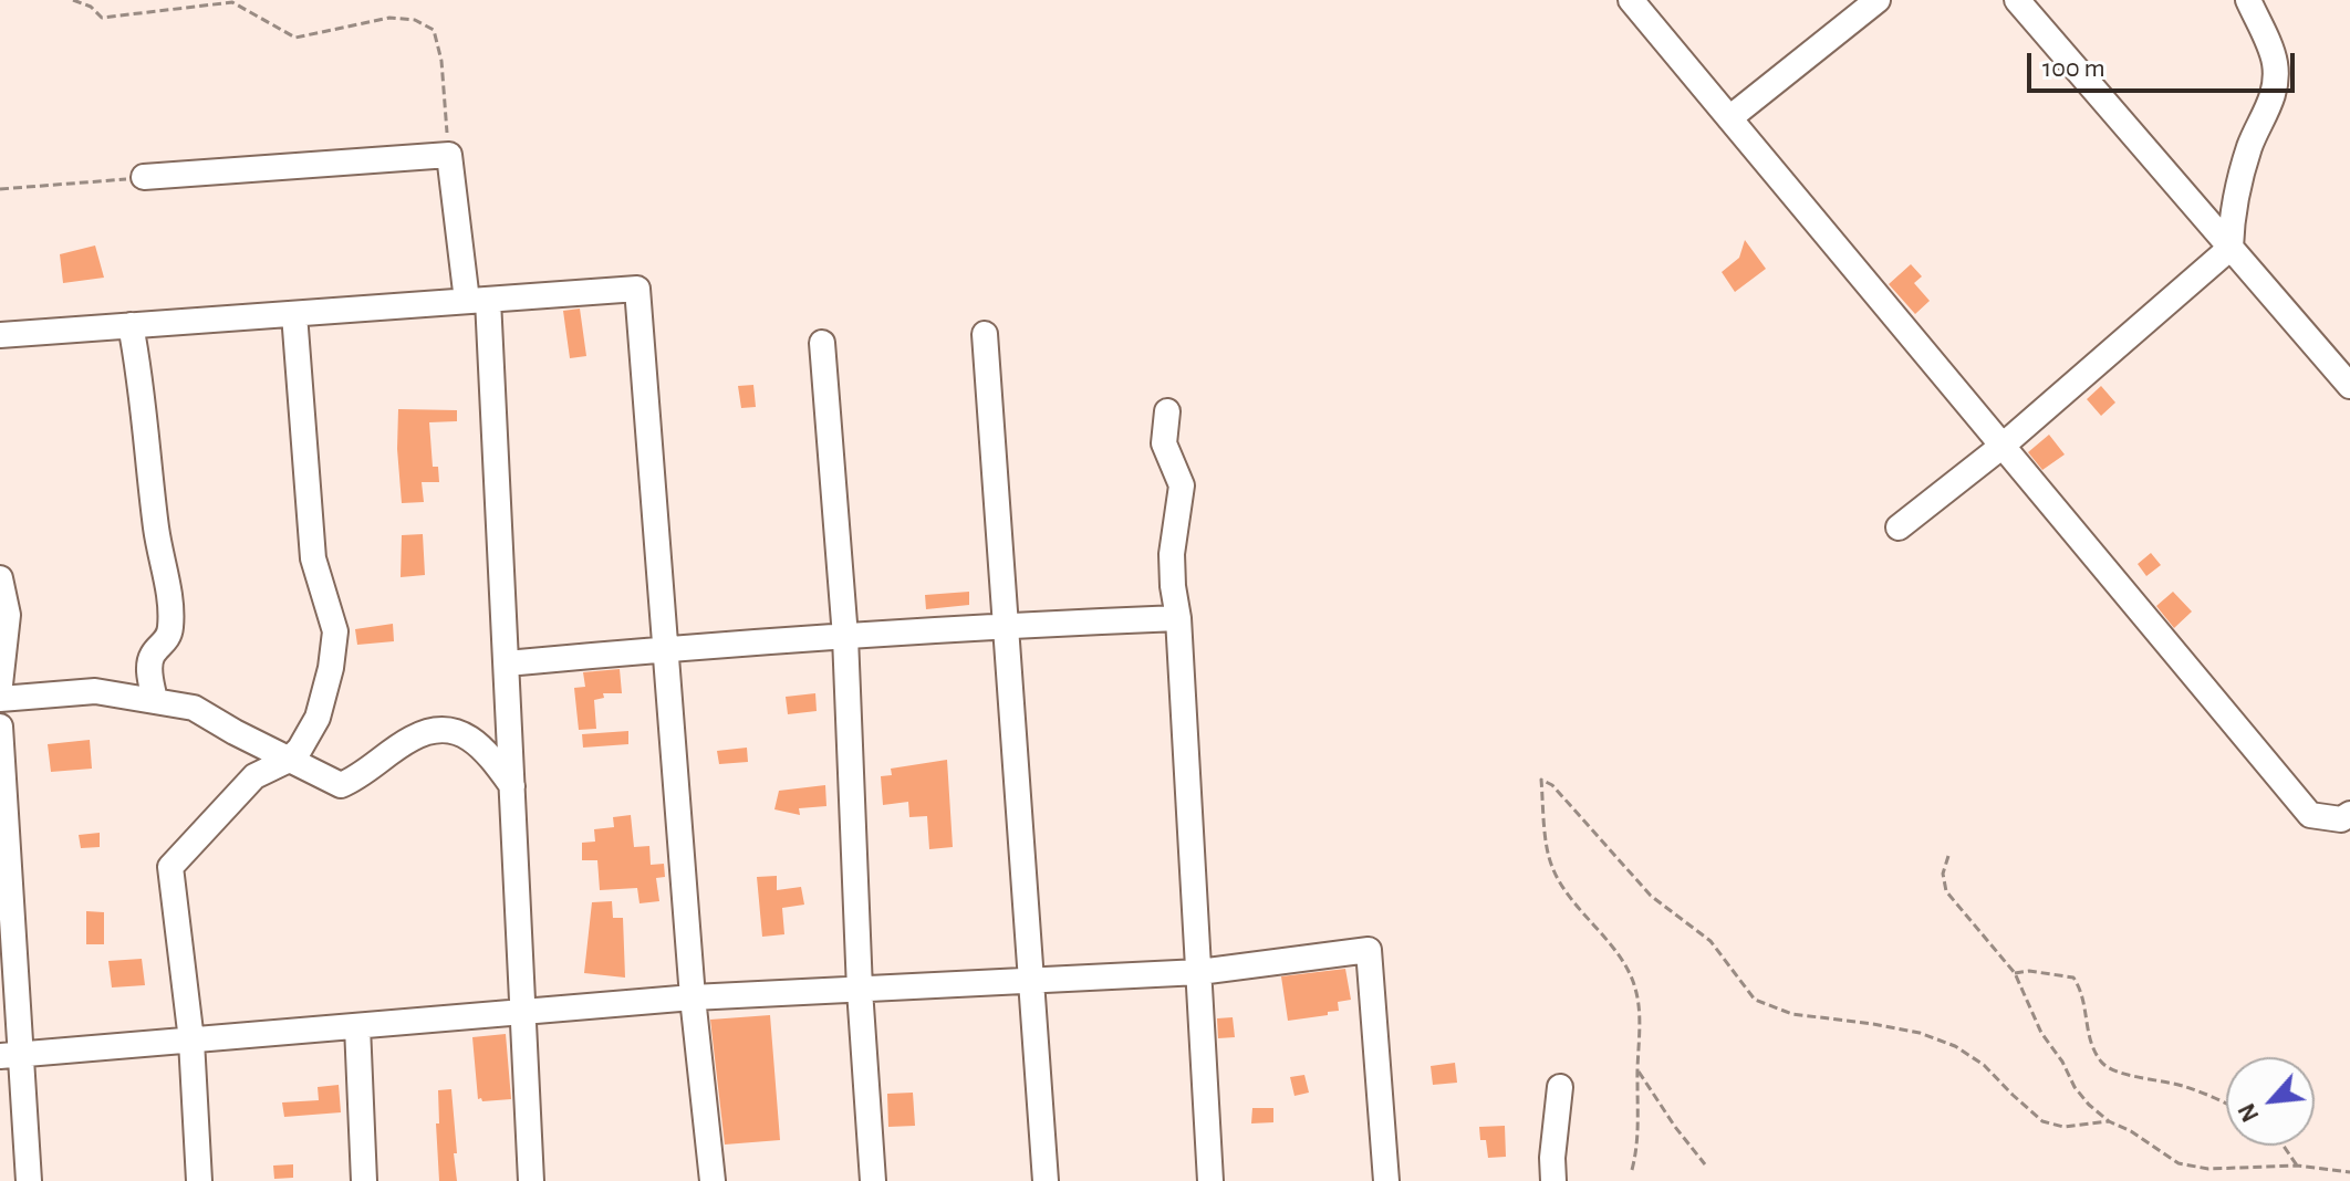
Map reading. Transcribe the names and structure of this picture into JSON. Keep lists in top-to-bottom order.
{
  "scale_bar": "100 m",
  "north": "bottom left"
}
